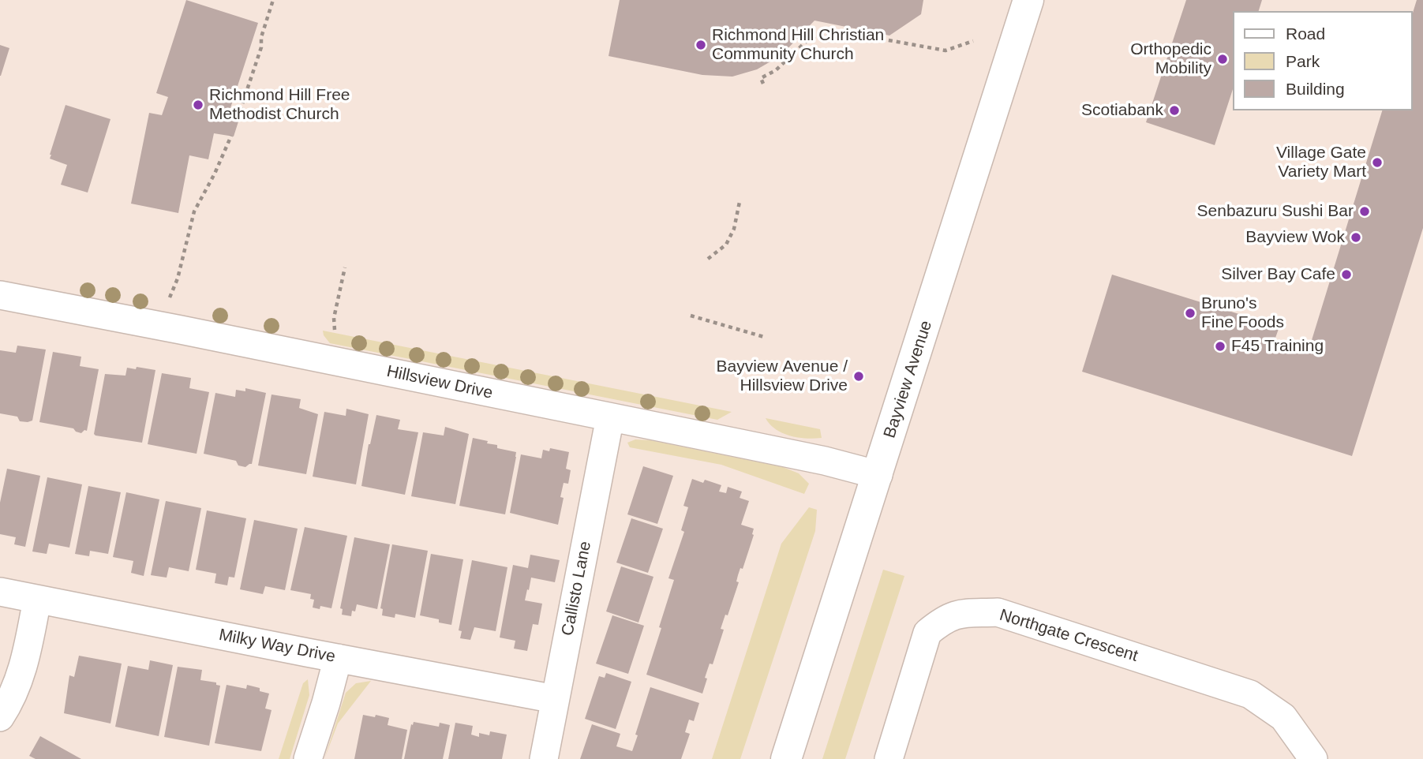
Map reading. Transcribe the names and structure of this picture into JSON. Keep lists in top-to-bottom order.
{
  "streets": {
    "main road": ["Bayview Avenue"],
    "street": [
      "Hillsview Drive",
      "Callisto Lane",
      "Northgate Crescent",
      "Milky Way Drive"
    ]
  },
  "crossings": [
    ["Bayview Avenue", "Hillsview Drive"],
    ["Hillsview Drive", "Callisto Lane"],
    ["Callisto Lane", "Milky Way Drive"]
  ],
  "places": [
    "Richmond Hill Christian Community Church",
    "Orthopedic Mobility",
    "Richmond Hill Free Methodist Church",
    "Scotiabank",
    "Village Gate Variety Mart",
    "Senbazuru Sushi Bar",
    "Bayview Wok",
    "Silver Bay Cafe",
    "Bruno's Fine Foods",
    "F45 Training",
    "Bayview Avenue / Hillsview Drive"
  ],
  "legend": ["Road", "Park", "Building"]
}
